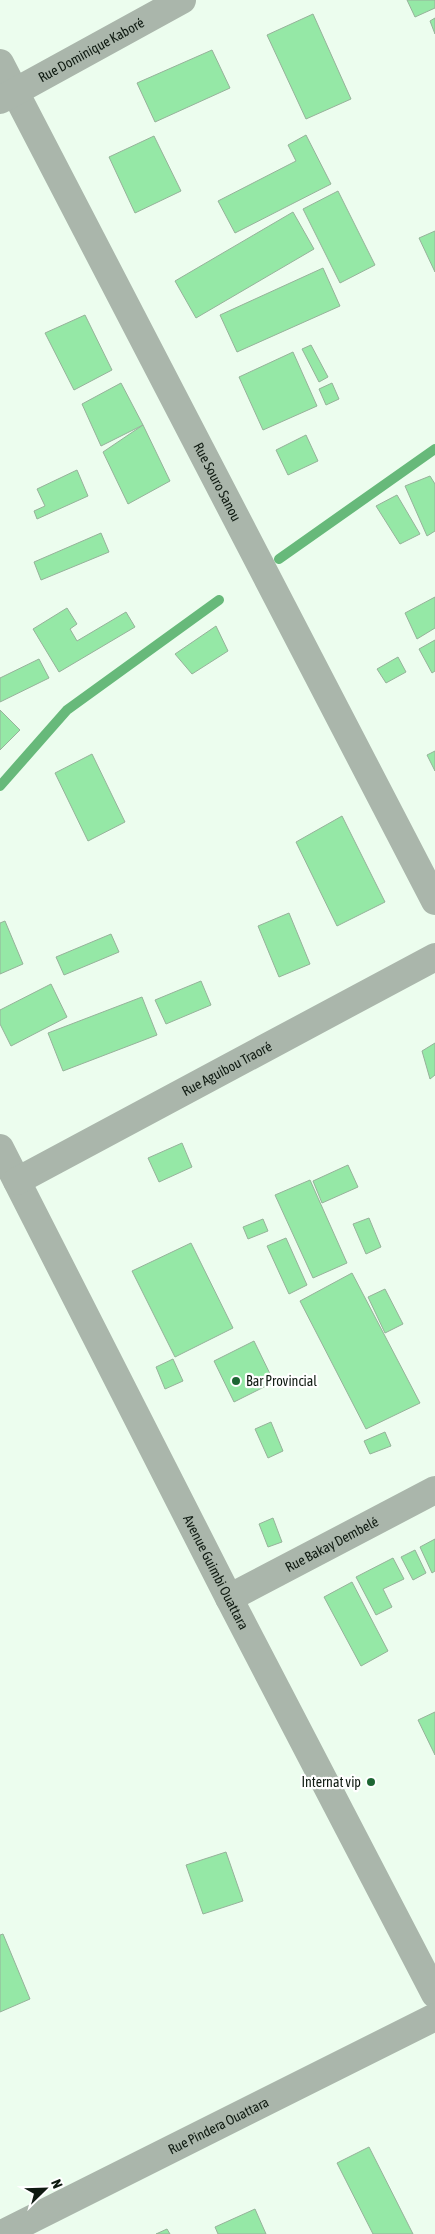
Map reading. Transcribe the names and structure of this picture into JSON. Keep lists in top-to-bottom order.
{
  "streets": {
    "street": [
      "Rue Dominique Kaboré",
      "Rue Souro Sanou",
      "Rue Aguibou Traoré",
      "Rue Bakay Dembelé",
      "Avenue Guimbi Ouattara",
      "Rue Pindera Ouattara"
    ]
  },
  "crossings": [
    ["Rue Dominique Kaboré", "Rue Souro Sanou"],
    ["Rue Aguibou Traoré", "Avenue Guimbi Ouattara"],
    ["Rue Bakay Dembelé", "Avenue Guimbi Ouattara"]
  ],
  "places": ["Bar Provincial", "Internat vip"],
  "north": "top right"
}
